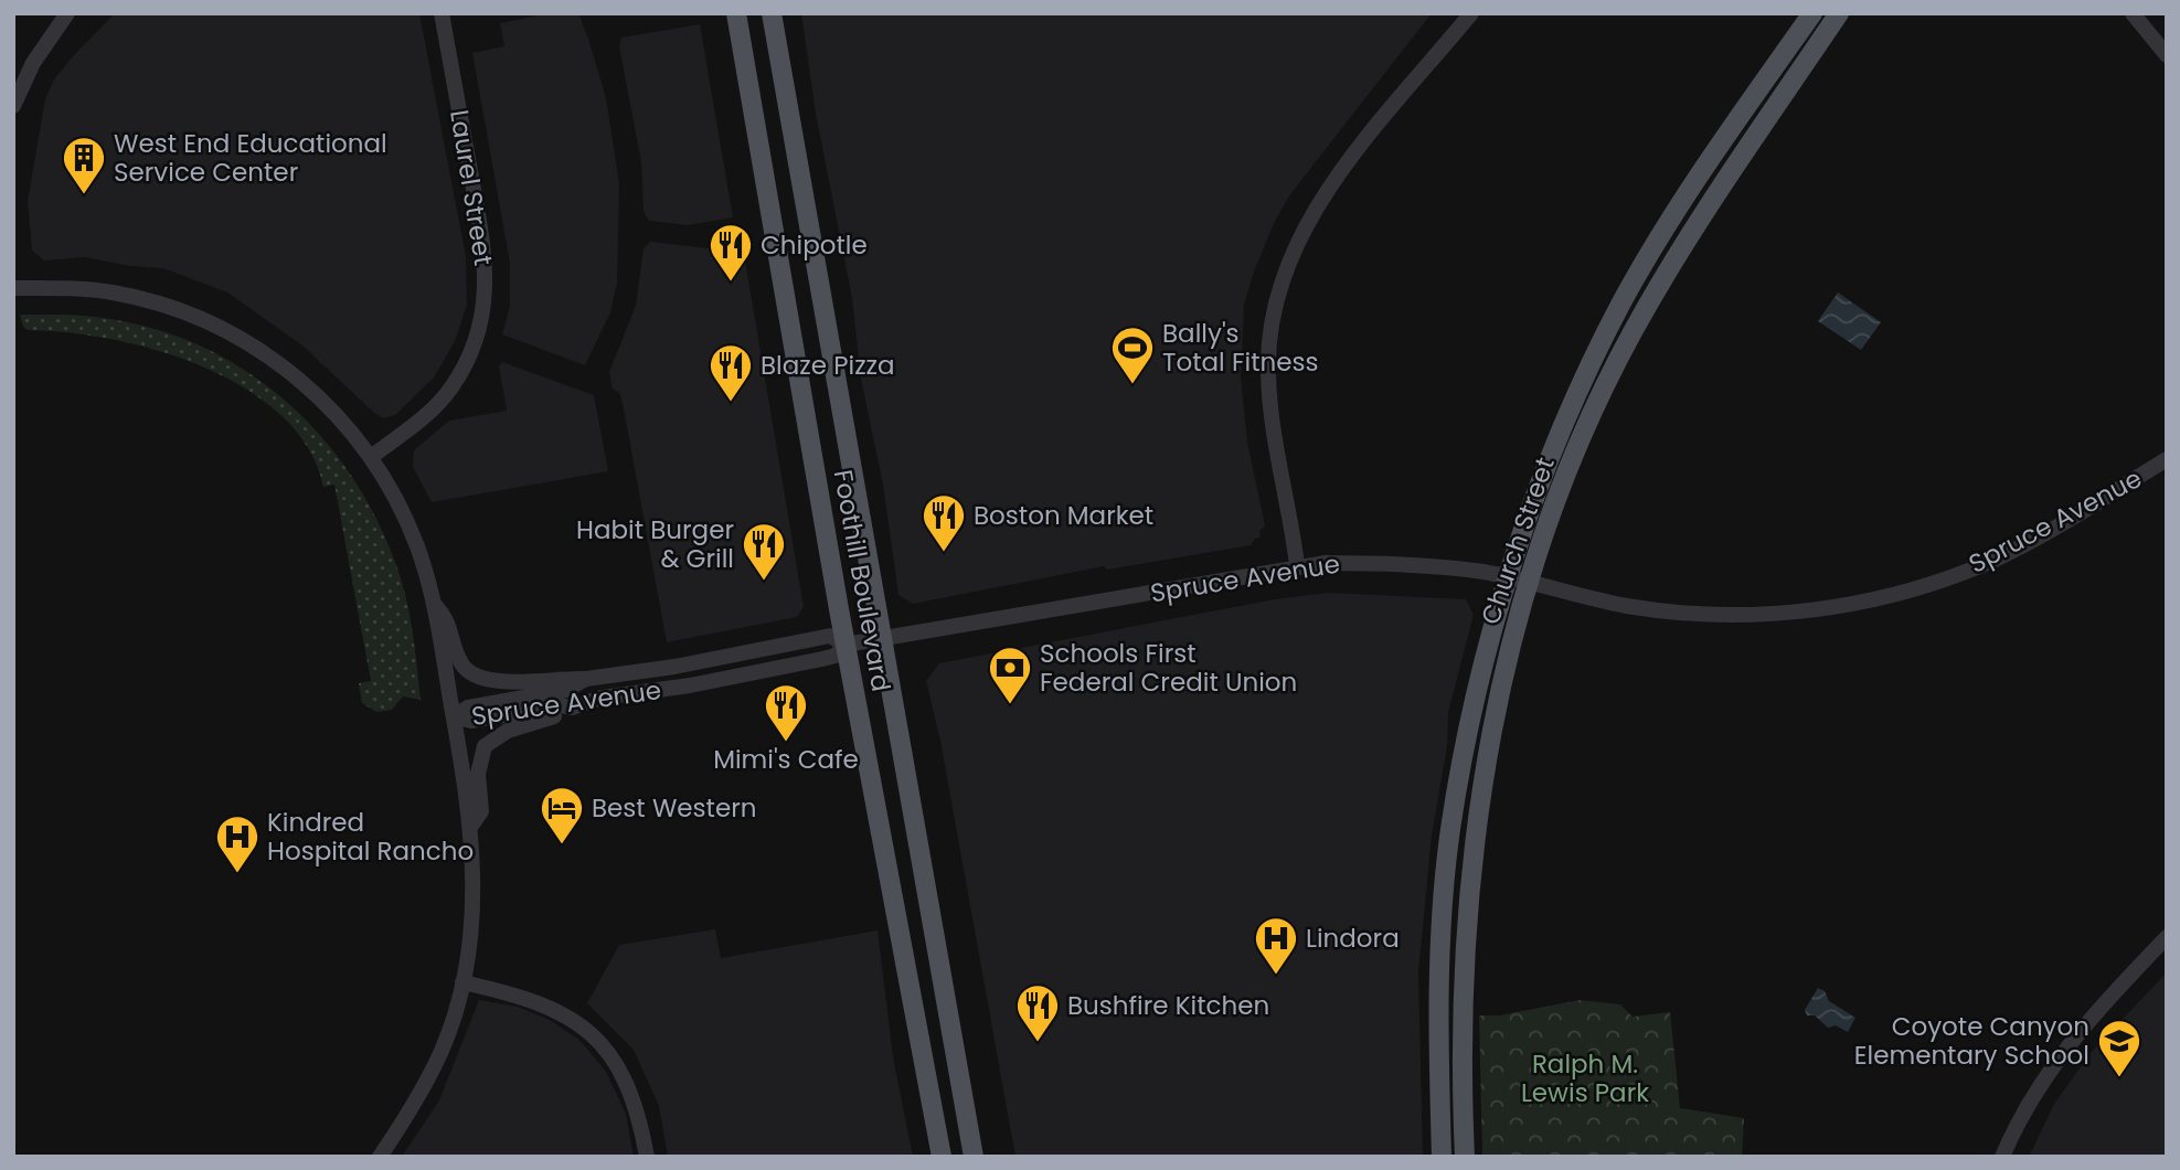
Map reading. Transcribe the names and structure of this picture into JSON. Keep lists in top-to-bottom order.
{
  "streets": {
    "main road": ["Church Street", "Foothill Boulevard"],
    "street": ["Laurel Street", "Spruce Avenue"]
  },
  "crossings": [
    ["Spruce Avenue", "Church Street"],
    ["Spruce Avenue", "Foothill Boulevard"]
  ],
  "parks": ["Ralph M. Lewis Park"],
  "places": {
    "building": ["West End Educational Service Center"],
    "restaurant": [
      "Chipotle",
      "Blaze Pizza",
      "Boston Market",
      "Habit Burger & Grill",
      "Mimi's Cafe",
      "Bushfire Kitchen"
    ],
    "sports": ["Bally's Total Fitness"],
    "bank": ["Schools First Federal Credit Union"],
    "hotel": ["Best Western"],
    "hospital": ["Kindred Hospital Rancho", "Lindora"],
    "school or university": ["Coyote Canyon Elementary School"]
  }
}
